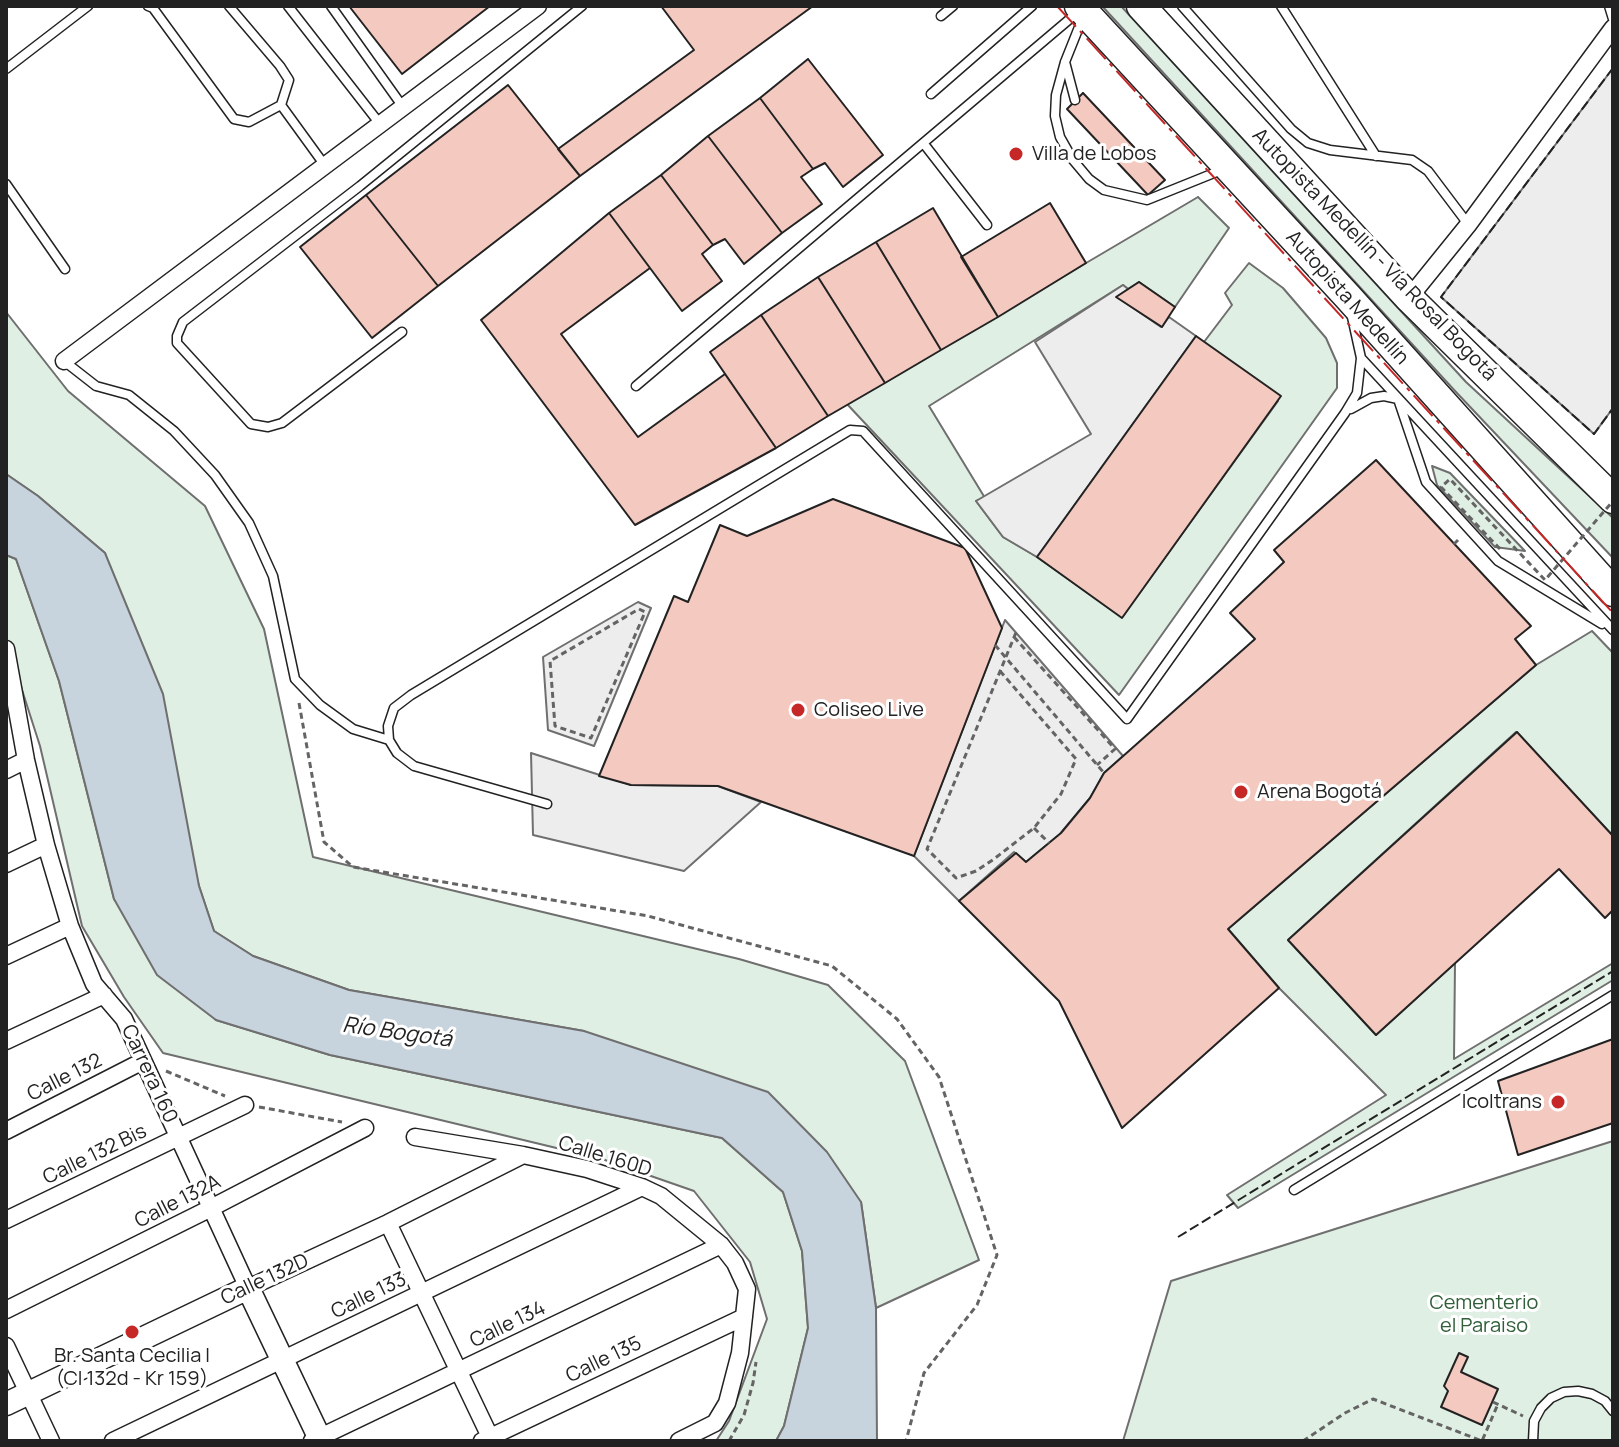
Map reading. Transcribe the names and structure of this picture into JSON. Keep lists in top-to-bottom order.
{
  "streets": {
    "highway": ["Autopista Medellín - Vía Rosal Bogotá", "Autopista Medellín"],
    "street": [
      "Carrera 160",
      "Calle 132",
      "Calle 132 Bis",
      "Calle 160D",
      "Calle 132A",
      "Calle 132D",
      "Calle 133",
      "Calle 134",
      "Calle 135"
    ]
  },
  "crossings": [
    ["Carrera 160", "Calle 132"],
    ["Carrera 160", "Calle 132 Bis"],
    ["Carrera 160", "Calle 132A"],
    ["Carrera 160", "Calle 132D"],
    ["Carrera 160", "Calle 133"],
    ["Carrera 160", "Calle 134"],
    ["Calle 160D", "Calle 132D"],
    ["Calle 160D", "Calle 133"],
    ["Calle 160D", "Calle 134"],
    ["Calle 160D", "Calle 135"]
  ],
  "water": ["Río Bogotá"],
  "parks": ["Cementerio el Paraiso"],
  "places": [
    "Villa de Lobos",
    "Coliseo Live",
    "Arena Bogotá",
    "Icoltrans",
    "Br. Santa Cecilia I (Cl 132d - Kr 159)"
  ]
}
